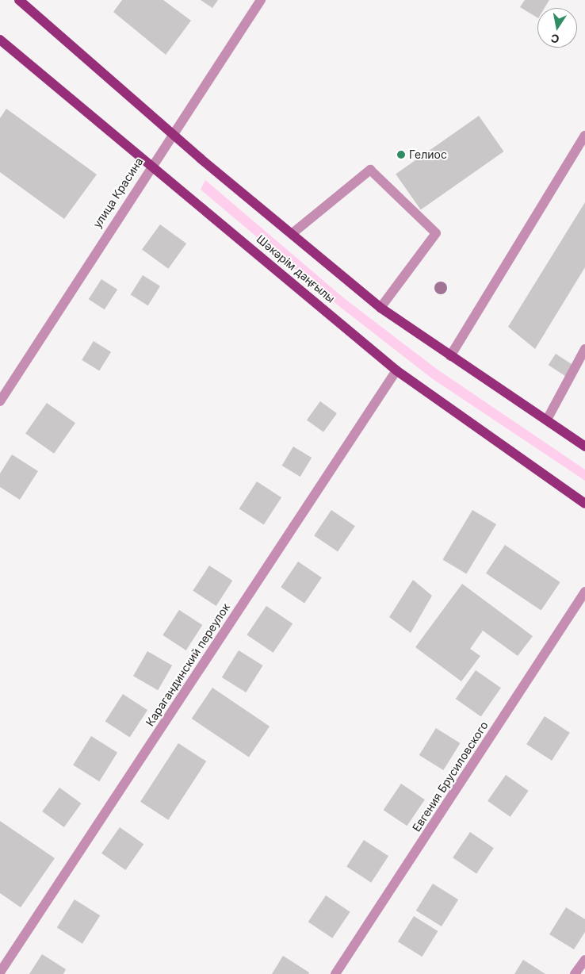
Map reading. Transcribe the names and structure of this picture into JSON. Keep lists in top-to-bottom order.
{
  "streets": {
    "main road": ["Шәкәрім даңғылы"],
    "street": ["улица Красина", "Карагандинский переулок", "Евгения Брусиловского"]
  },
  "crossings": [
    ["улица Красина", "Шәкәрім даңғылы"],
    ["Шәкәрім даңғылы", "Карагандинский переулок"]
  ],
  "places": ["Гелиос"],
  "north": "bottom"
}
